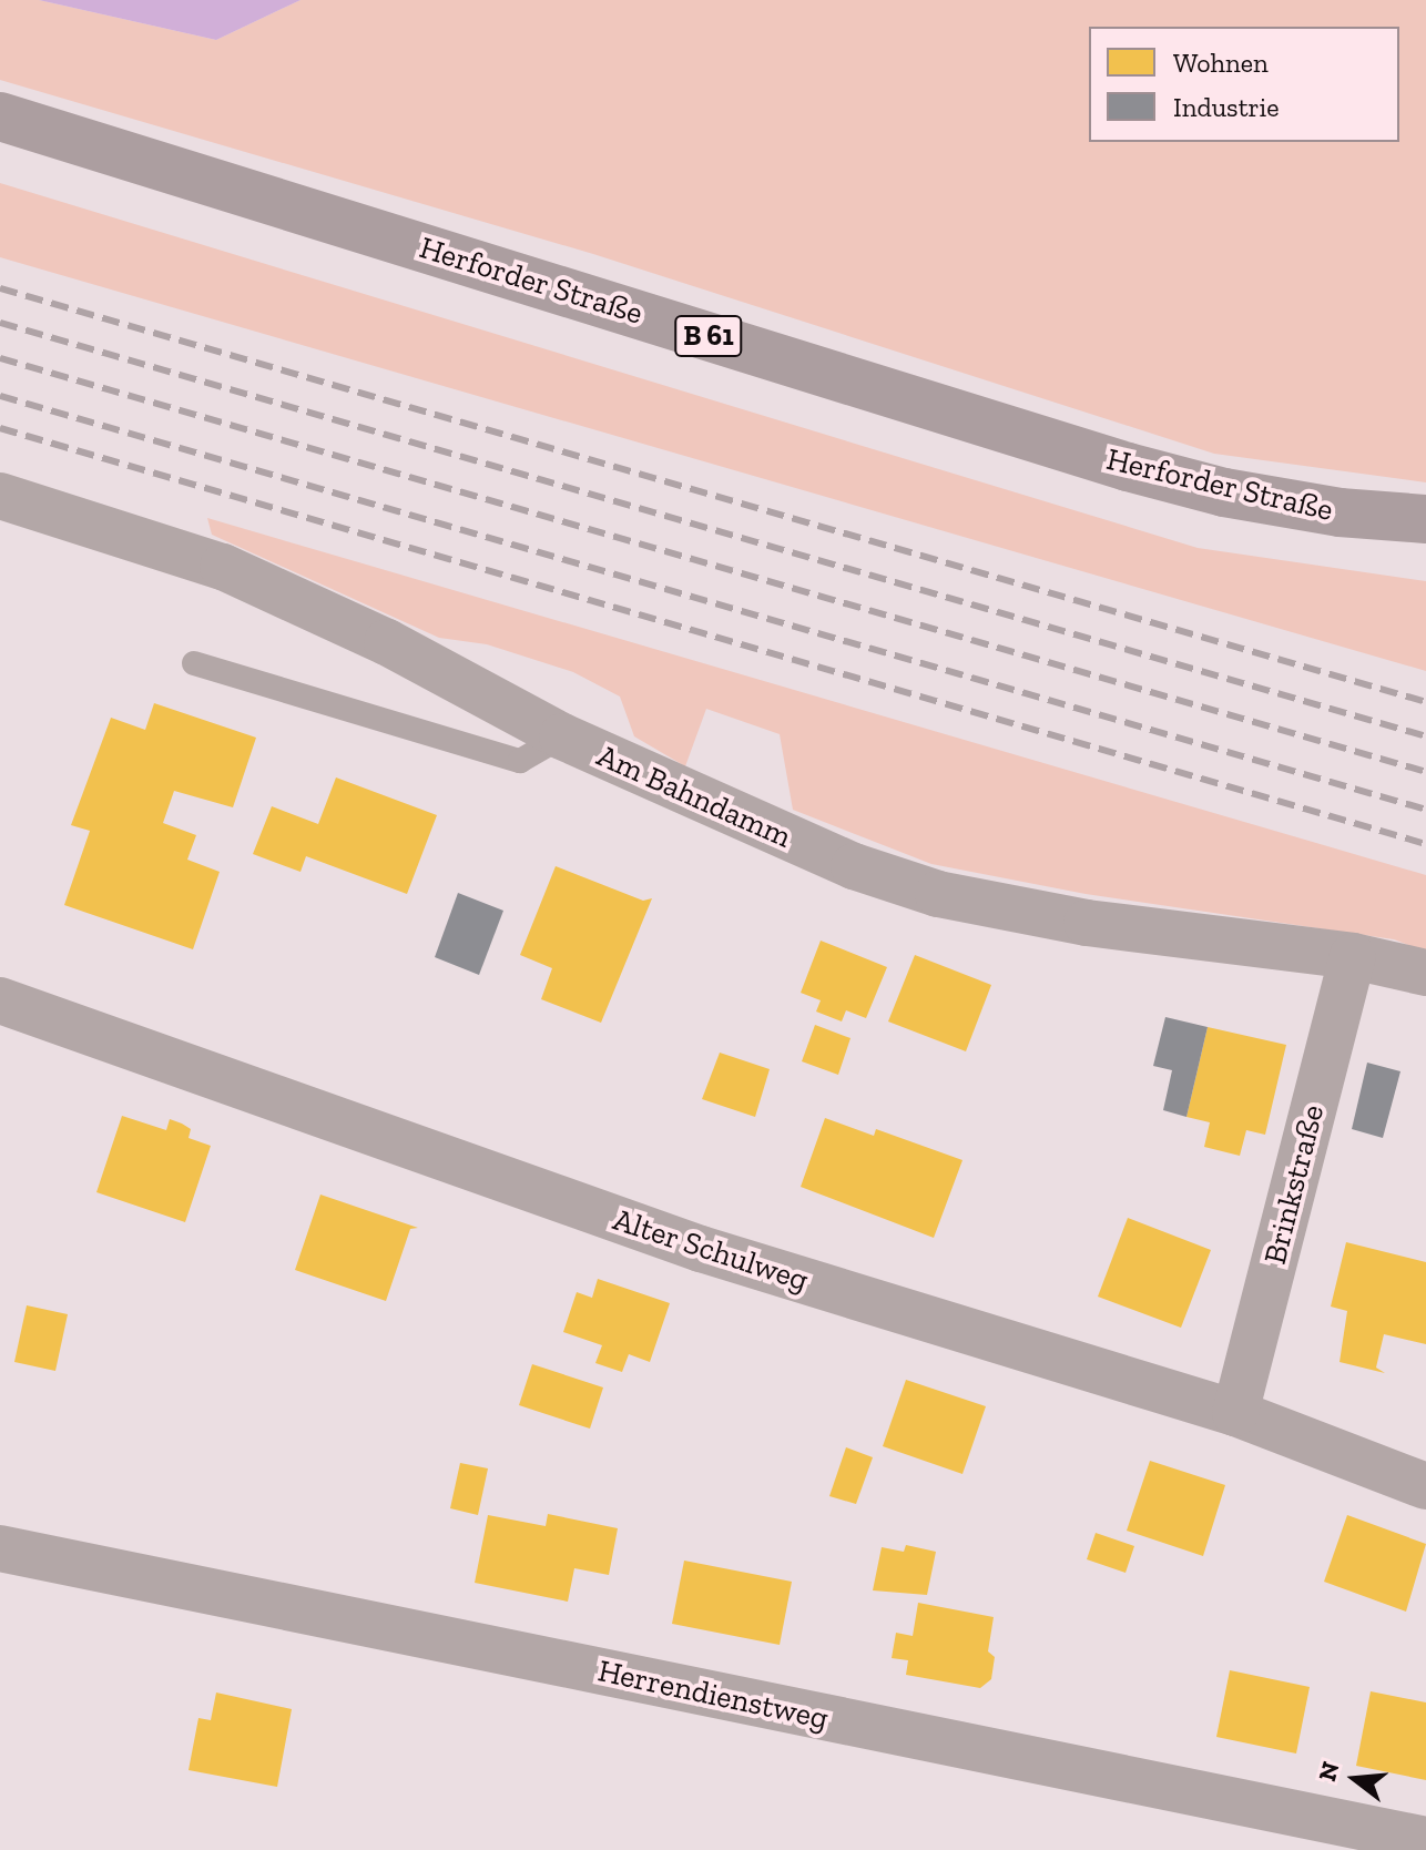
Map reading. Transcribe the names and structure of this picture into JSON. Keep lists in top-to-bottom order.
{
  "streets": {
    "main road": ["Herforder Straße", "B 61"],
    "street": [
      "Am Bahndamm",
      "Brinkstraße",
      "Alter Schulweg",
      "Herrendienstweg"
    ]
  },
  "crossings": [
    ["Am Bahndamm", "Brinkstraße"],
    ["Brinkstraße", "Alter Schulweg"]
  ],
  "legend": ["Wohnen", "Industrie"],
  "north": "left"
}
